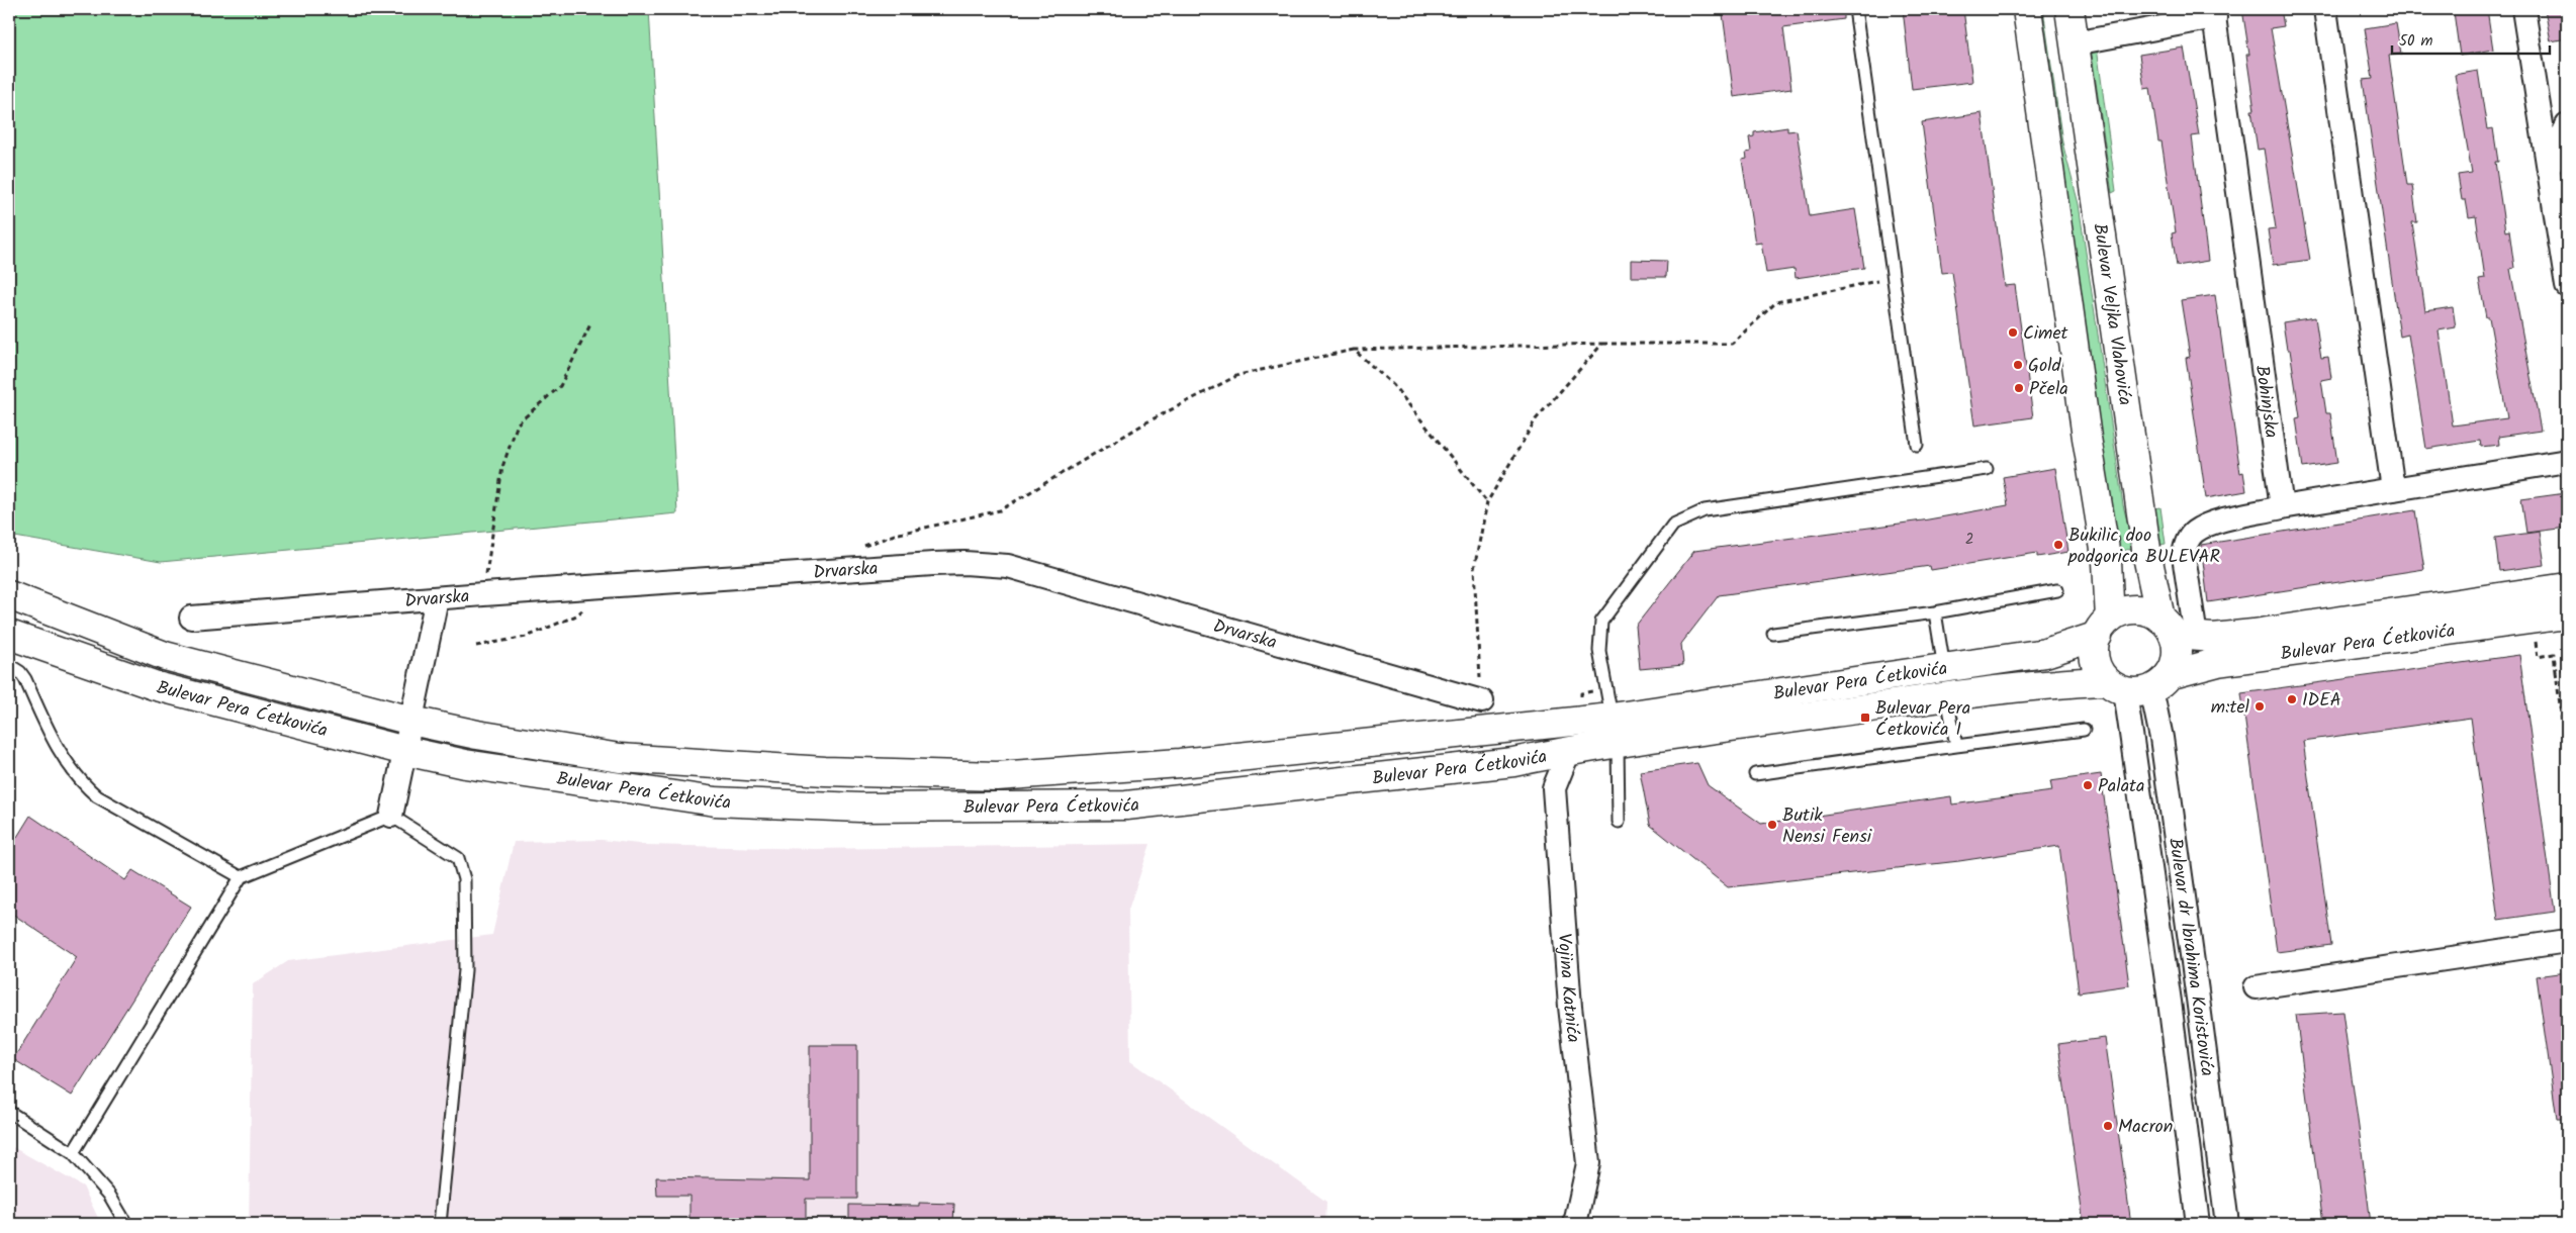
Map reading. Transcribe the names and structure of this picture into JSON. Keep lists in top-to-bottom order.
{
  "streets": {
    "main road": ["Bulevar Veljka Vlahovića", "Bulevar Pera Ćetkovića"],
    "street": [
      "Bohinjska",
      "Drvarska",
      "Bulevar dr Ibrahima Koristovića",
      "Vojina Katnića"
    ]
  },
  "crossings": [
    ["Bulevar Veljka Vlahovića", "Bulevar Pera Ćetkovića"],
    ["Bulevar Veljka Vlahovića", "Bulevar dr Ibrahima Koristovića"],
    ["Bulevar Pera Ćetkovića", "Bulevar dr Ibrahima Koristovića"],
    ["Bulevar Pera Ćetkovića", "Vojina Katnića"]
  ],
  "places": {
    "other": [
      "Cimet",
      "Gold",
      "Pčela",
      "Bukilic doo podgorica BULEVAR",
      "IDEA",
      "m:tel",
      "Palata",
      "Butik Nensi Fensi",
      "Macron"
    ],
    "transit": ["Bulevar Pera Ćetkovića I"]
  },
  "house_numbers": ["2"],
  "scale_bar": "50 m"
}
